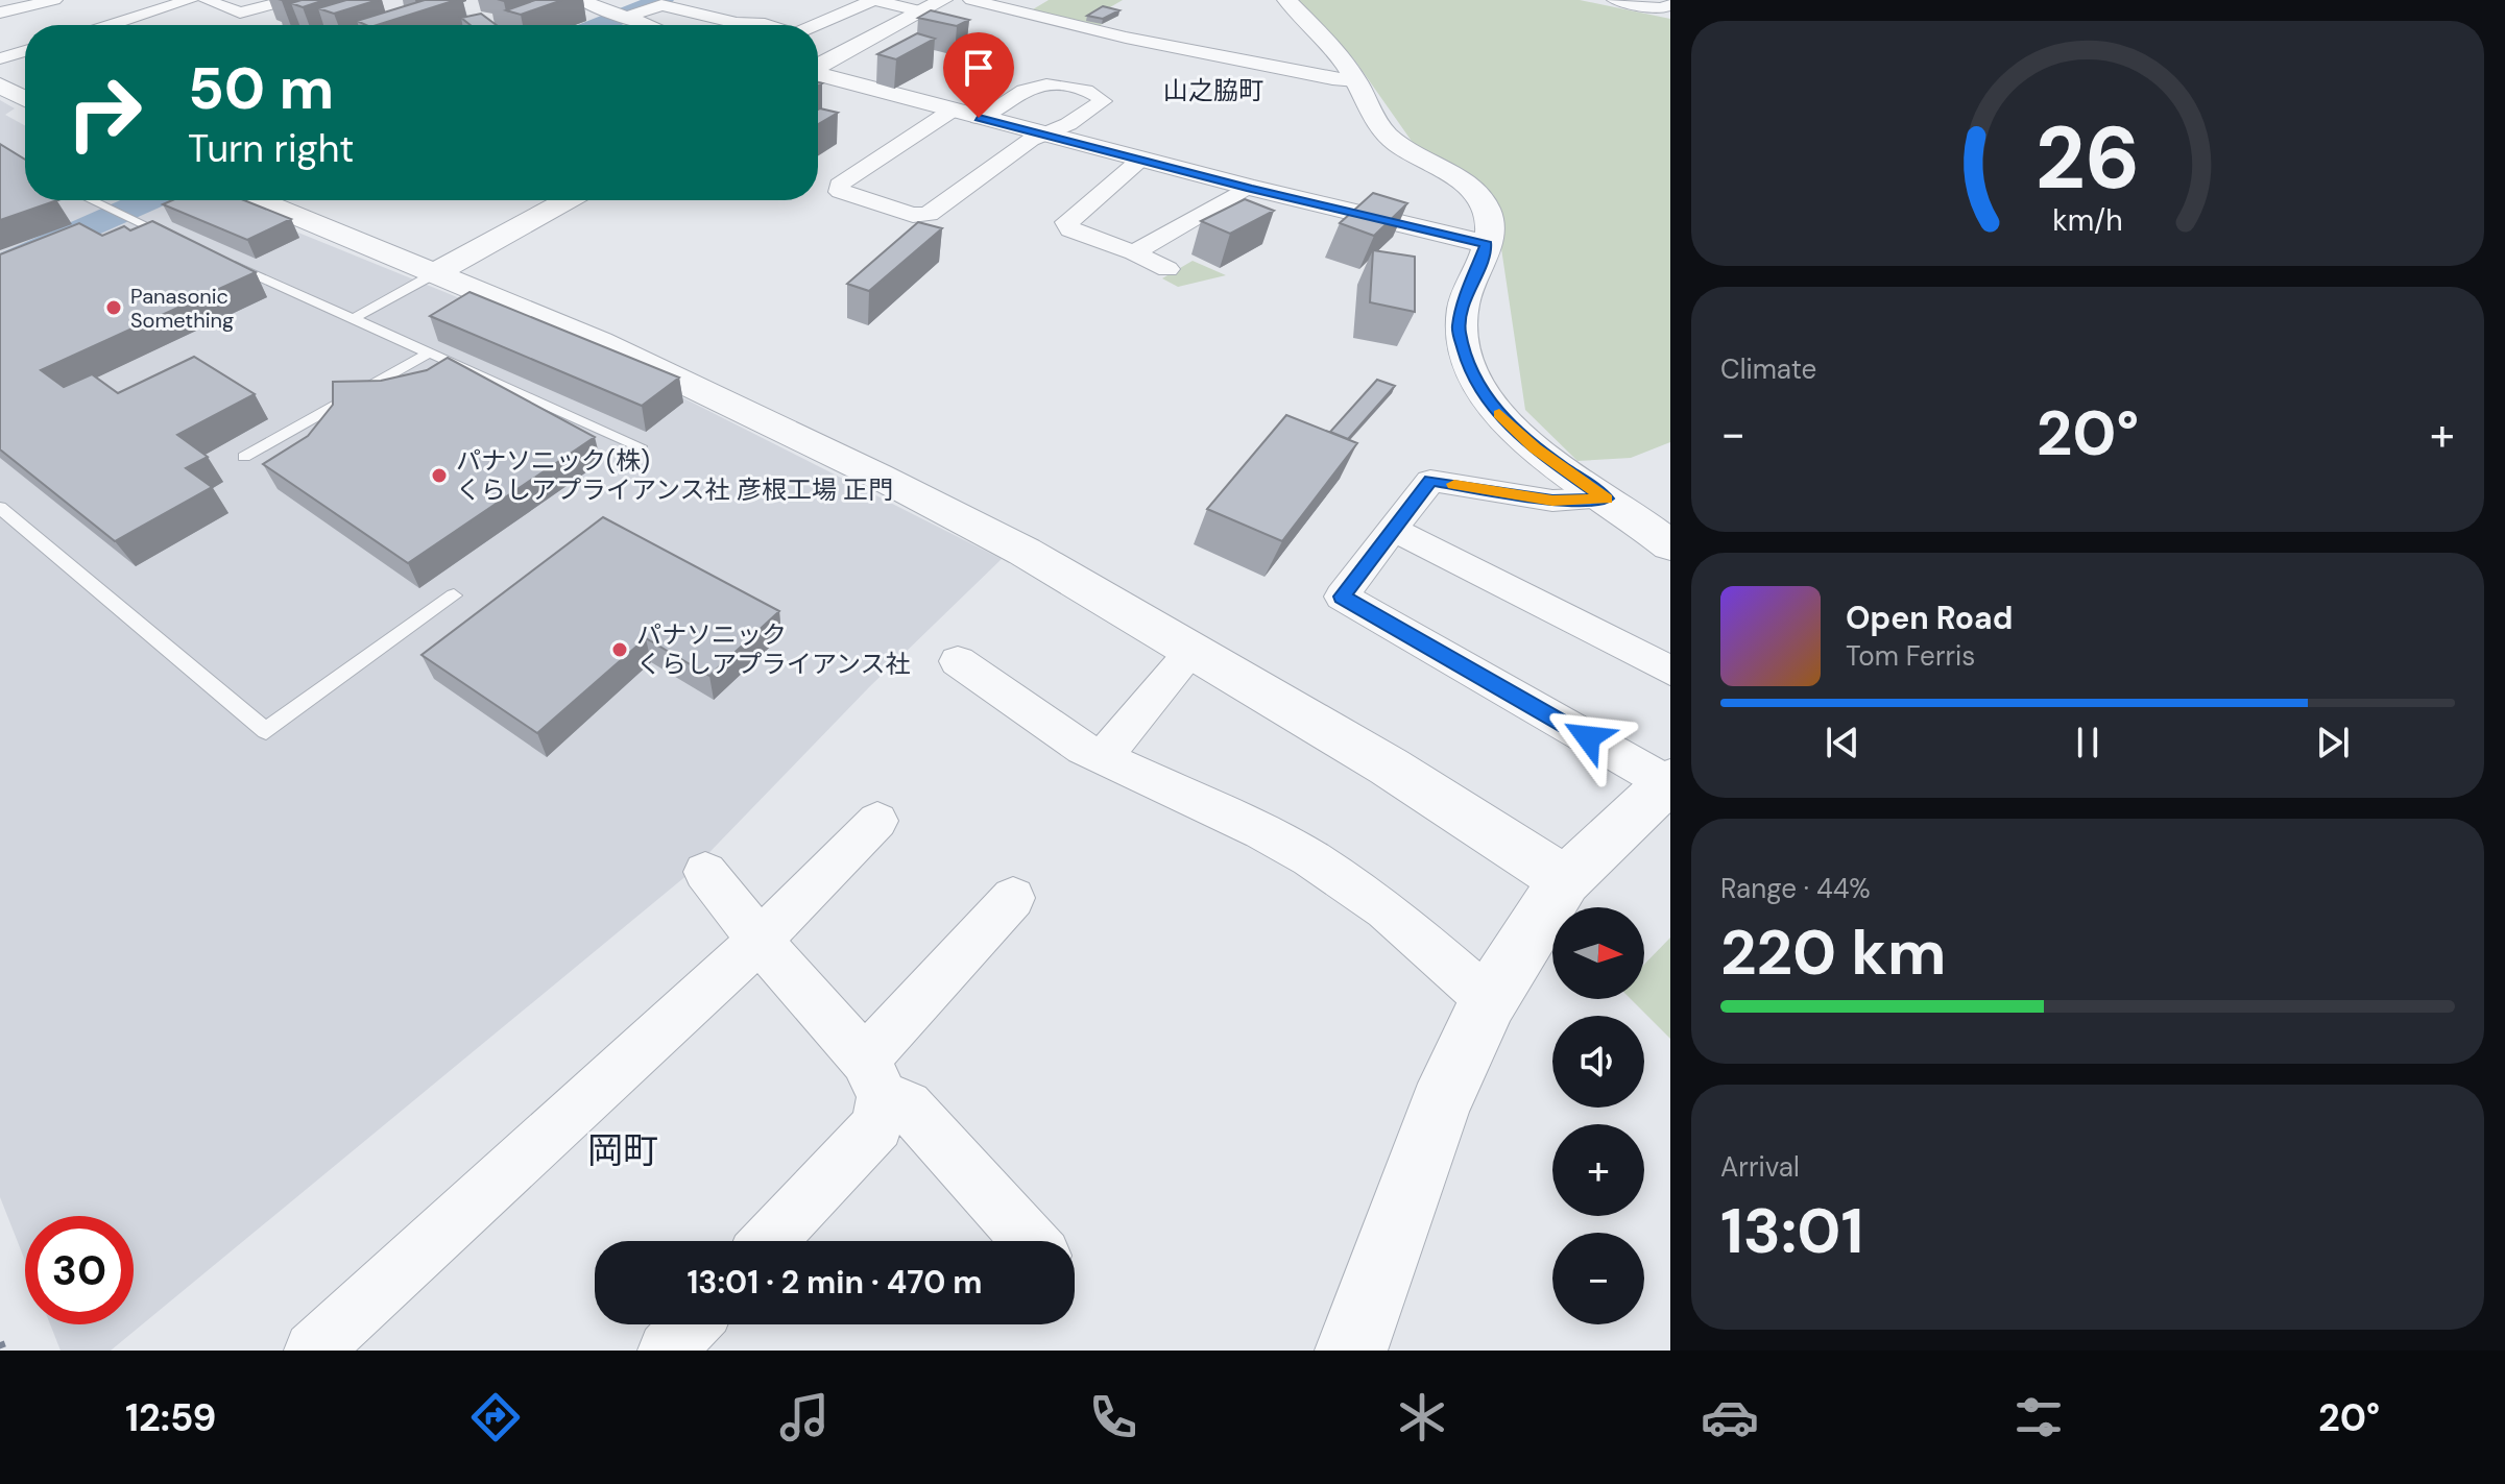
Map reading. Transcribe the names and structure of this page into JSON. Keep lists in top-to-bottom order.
{
  "districts": ["山之脇町", "岡町"],
  "places": ["Panasonic Something", "パナソニック(株) くらしアプライアンス社 彦根工場 正門", "パナソニック くらしアプライアンス社"],
  "north": "right",
  "page": {
    "turn": ["50 m", "Turn right"],
    "tile": [
      "Climate",
      ["Range · 44%", "220 km"],
      ["Arrival", "13:01"]
    ],
    "heat": ["−", "20°", "+"],
    "song": ["Open Road", "Tom Ferris"],
    "map_buttons": ["+", "−"],
    "limit": "30",
    "trip": "13:01 · 2 min · 470 m",
    "tabs": ["12:59", "20°"],
    "gauge": ["26", "km/h"]
  }
}
